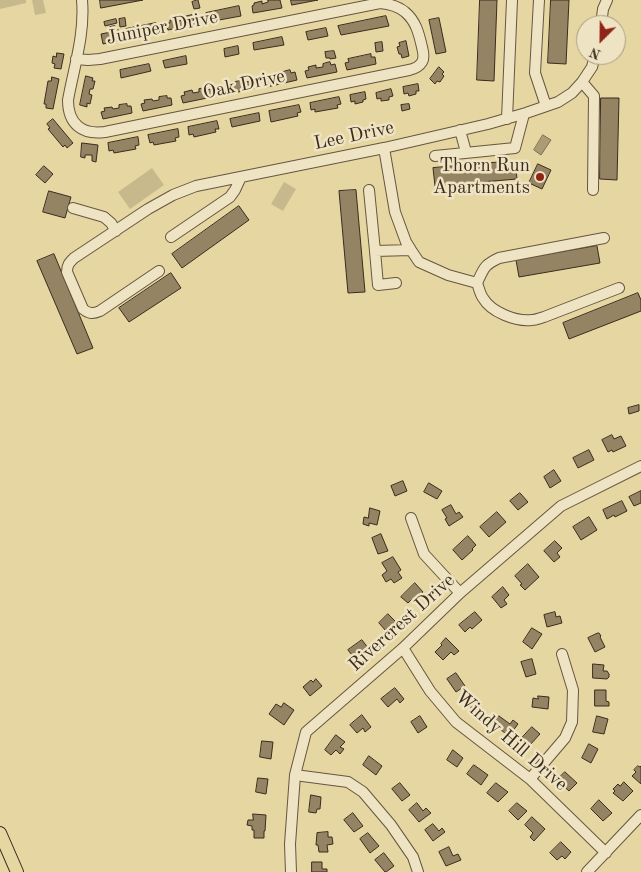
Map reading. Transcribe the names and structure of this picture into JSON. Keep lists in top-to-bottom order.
{
  "streets": {
    "street": [
      "Juniper Drive",
      "Oak Drive",
      "Lee Drive",
      "Rivercrest Drive",
      "Windy Hill Drive"
    ]
  },
  "crossings": [
    ["Juniper Drive", "Oak Drive"],
    ["Rivercrest Drive", "Windy Hill Drive"]
  ],
  "places": ["Thorn Run Apartments"],
  "north": "bottom left"
}
